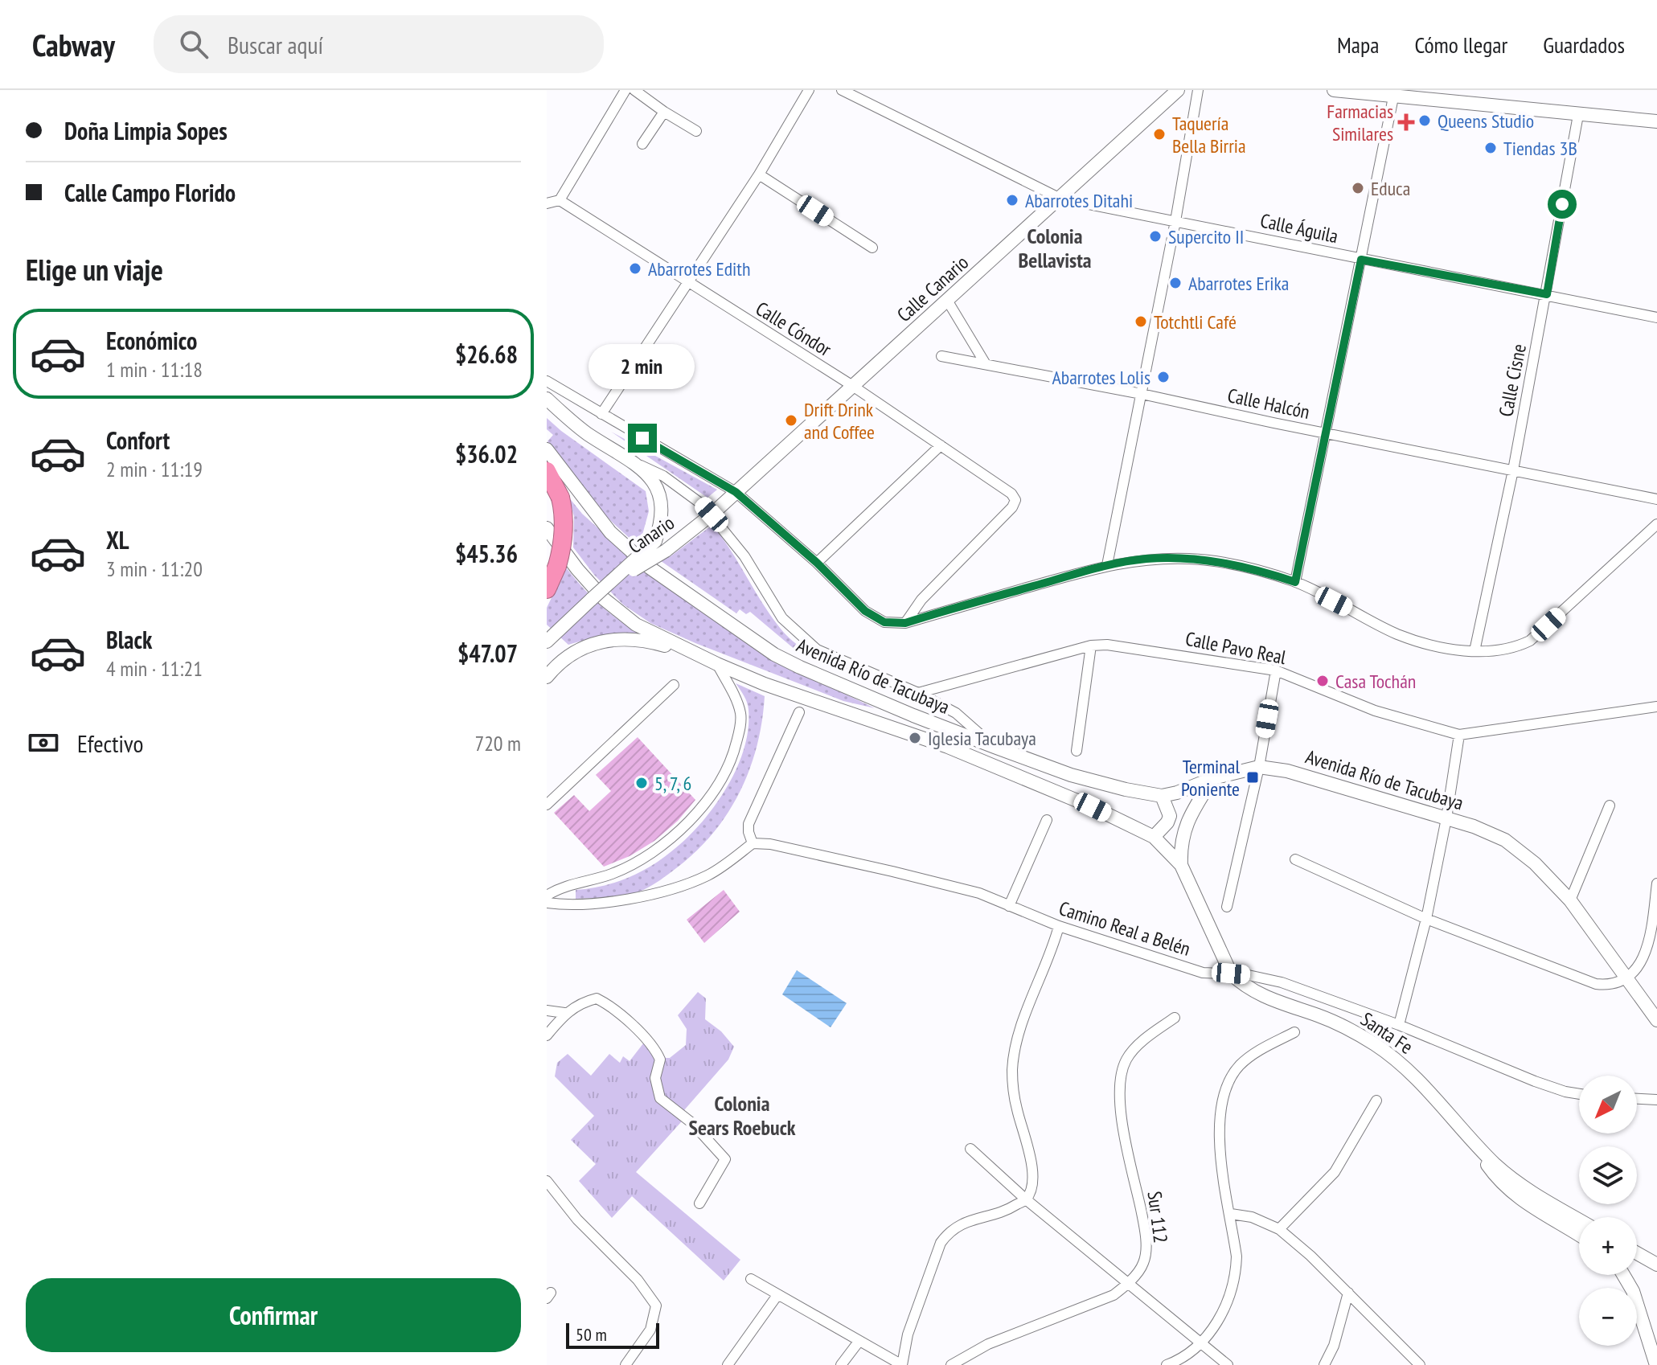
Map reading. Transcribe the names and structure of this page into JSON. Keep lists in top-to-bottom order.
{
  "streets": {
    "main road": [
      "Calle Canario",
      "Canario",
      "Avenida Río de Tacubaya",
      "Santa Fe"
    ],
    "street": [
      "Calle Águila",
      "Calle Cóndor",
      "Calle Cisne",
      "Calle Halcón",
      "Calle Pavo Real",
      "Camino Real a Belén",
      "Sur 112"
    ]
  },
  "crossings": [
    ["Calle Águila", "Calle Canario"],
    ["Calle Águila", "Calle Cisne"],
    ["Calle Canario", "Calle Cóndor"],
    ["Calle Canario", "Canario"],
    ["Calle Cisne", "Calle Halcón"],
    ["Avenida Río de Tacubaya", "Santa Fe"],
    ["Camino Real a Belén", "Santa Fe"]
  ],
  "districts": ["Colonia Bellavista", "Colonia Sears Roebuck"],
  "places": {
    "other": [
      "Queens Studio",
      "Taquería Bella Birria",
      "Tiendas 3B",
      "Educa",
      "Abarrotes Ditahi",
      "Supercito II",
      "Abarrotes Edith",
      "Abarrotes Erika",
      "Totchtli Café",
      "Abarrotes Lolis",
      "Drift Drink and Coffee",
      "Casa Tochán",
      "Iglesia Tacubaya",
      "5, 7, 6"
    ],
    "health": ["Farmacias Similares"],
    "transit": ["Terminal Poniente"]
  },
  "scale_bar": "50 m",
  "north": "bottom left",
  "page": {
    "header": "Cabway",
    "search": "Buscar aquí",
    "nav": ["Mapa", "Cómo llegar", "Guardados"],
    "banner": ["Doña Limpia Sopes", "Calle Campo Florido"],
    "heading": "Elige un viaje",
    "list": [
      {
        "name": "Económico",
        "note": "1 min · 11:18",
        "value": "$26.68"
      },
      {
        "name": "Confort",
        "note": "2 min · 11:19",
        "value": "$36.02"
      },
      {
        "name": "XL",
        "note": "3 min · 11:20",
        "value": "$45.36"
      },
      {
        "name": "Black",
        "note": "4 min · 11:21",
        "value": "$47.07"
      }
    ],
    "bubble": "2 min",
    "pay": ["Efectivo", "720 m"],
    "map_buttons": ["+", "−"],
    "buttons": "Confirmar",
    "scale": "50 m"
  }
}
